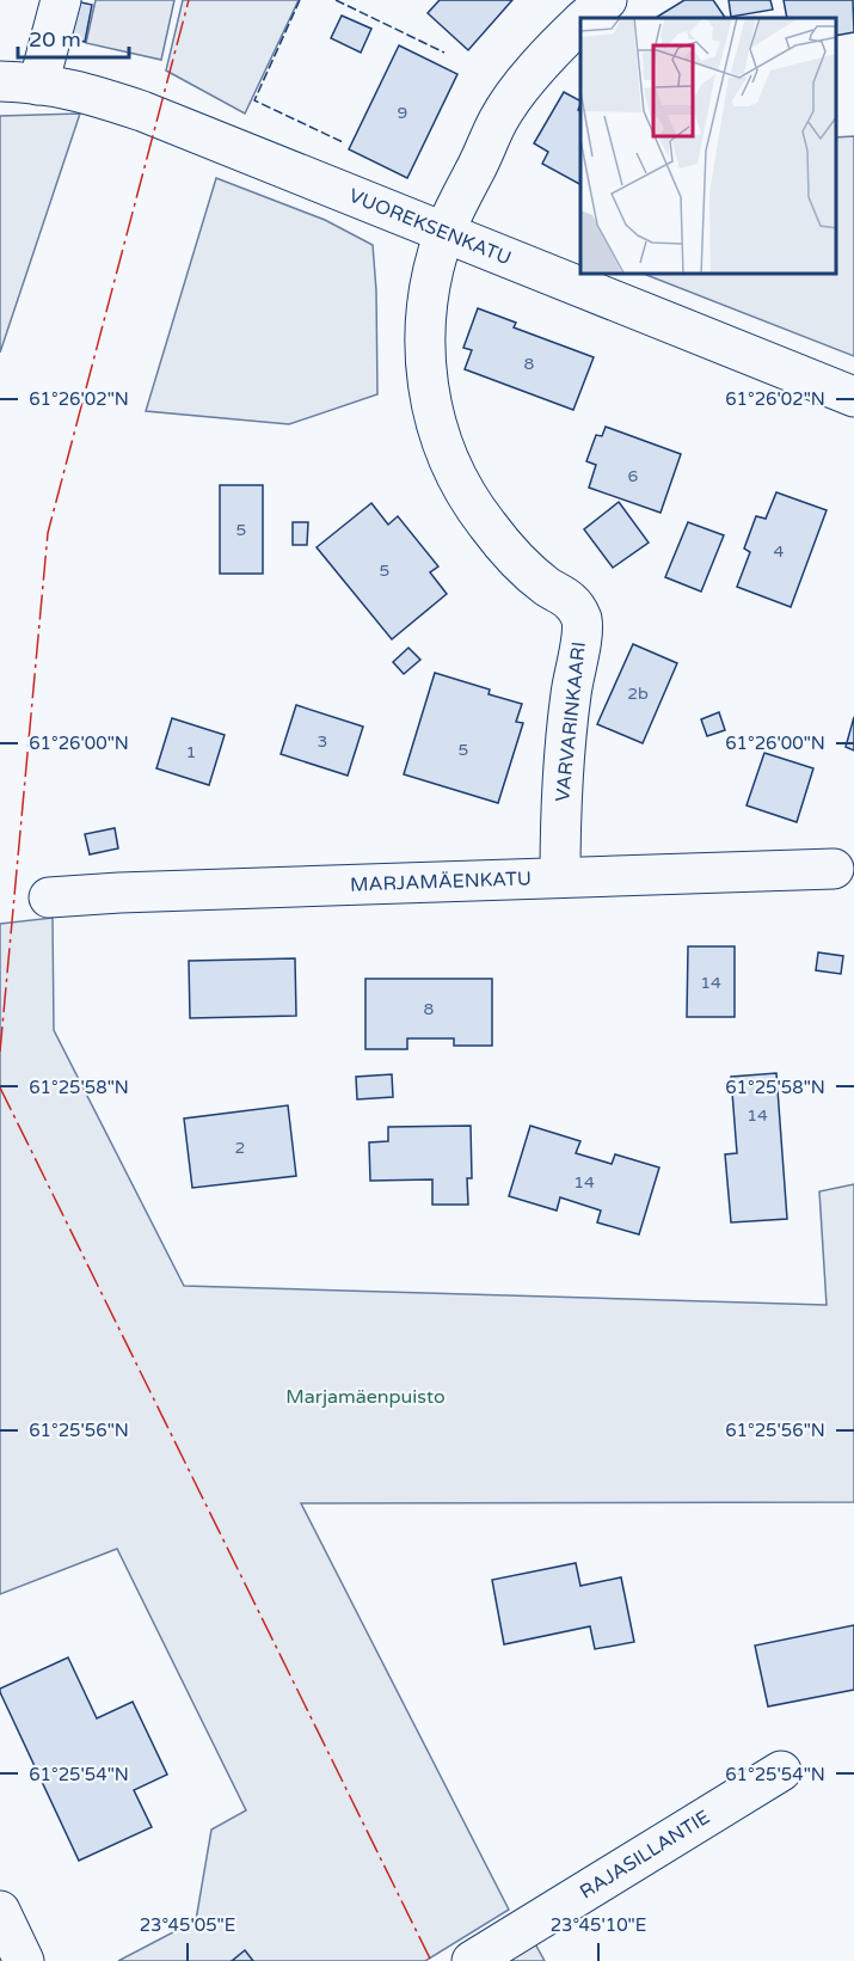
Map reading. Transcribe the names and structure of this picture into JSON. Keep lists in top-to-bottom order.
{
  "streets": {
    "street": [
      "VUOREKSENKATU",
      "VARVARINKAARI",
      "MARJAMÄENKATU",
      "RAJASILLANTIE"
    ]
  },
  "crossings": [
    ["VUOREKSENKATU", "VARVARINKAARI"],
    ["VARVARINKAARI", "MARJAMÄENKATU"]
  ],
  "parks": ["Marjamäenpuisto"],
  "house_numbers": [
    "9",
    "8",
    "6",
    "5",
    "4",
    "5",
    "2b",
    "3",
    "5",
    "1",
    "14",
    "8",
    "14",
    "2",
    "14"
  ],
  "scale_bar": "20 m",
  "coordinates": [
    "61°26'02\"N",
    "61°26'00\"N",
    "61°25'58\"N",
    "61°25'56\"N",
    "61°25'54\"N",
    "23°45'05\"E",
    "23°45'10\"E"
  ]
}
